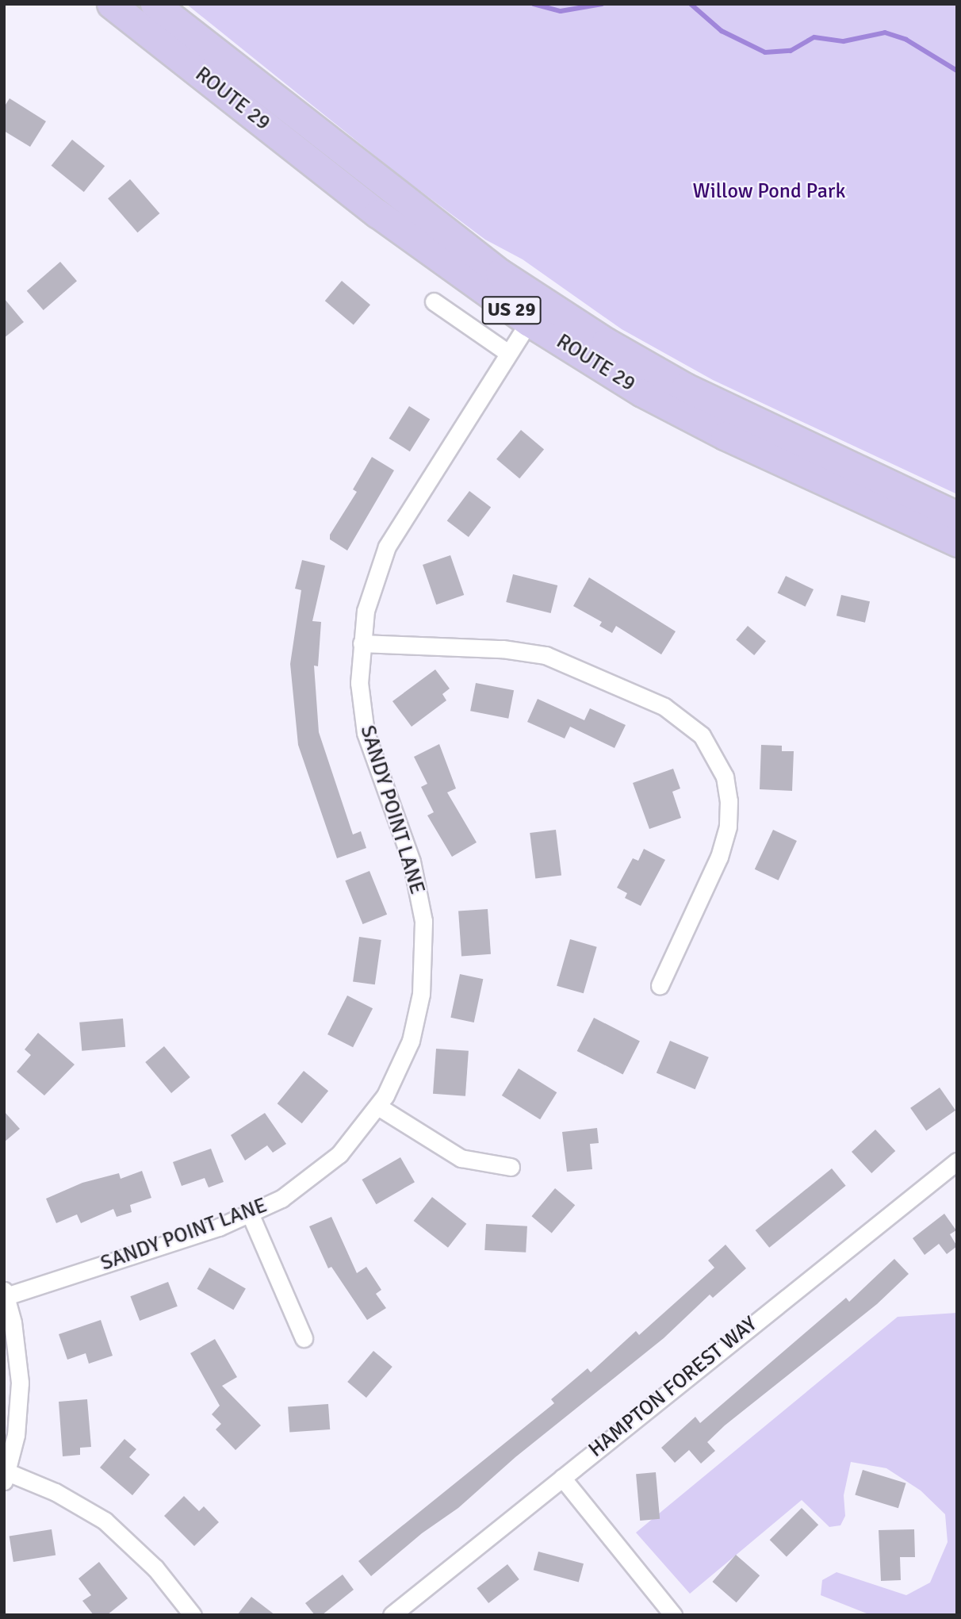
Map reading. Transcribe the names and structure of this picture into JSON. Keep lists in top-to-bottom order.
{
  "streets": {
    "main road": ["ROUTE 29", "US 29"],
    "street": ["SANDY POINT LANE", "HAMPTON FOREST WAY"]
  },
  "crossings": [
    ["ROUTE 29", "SANDY POINT LANE"]
  ],
  "parks": ["Willow Pond Park"]
}
